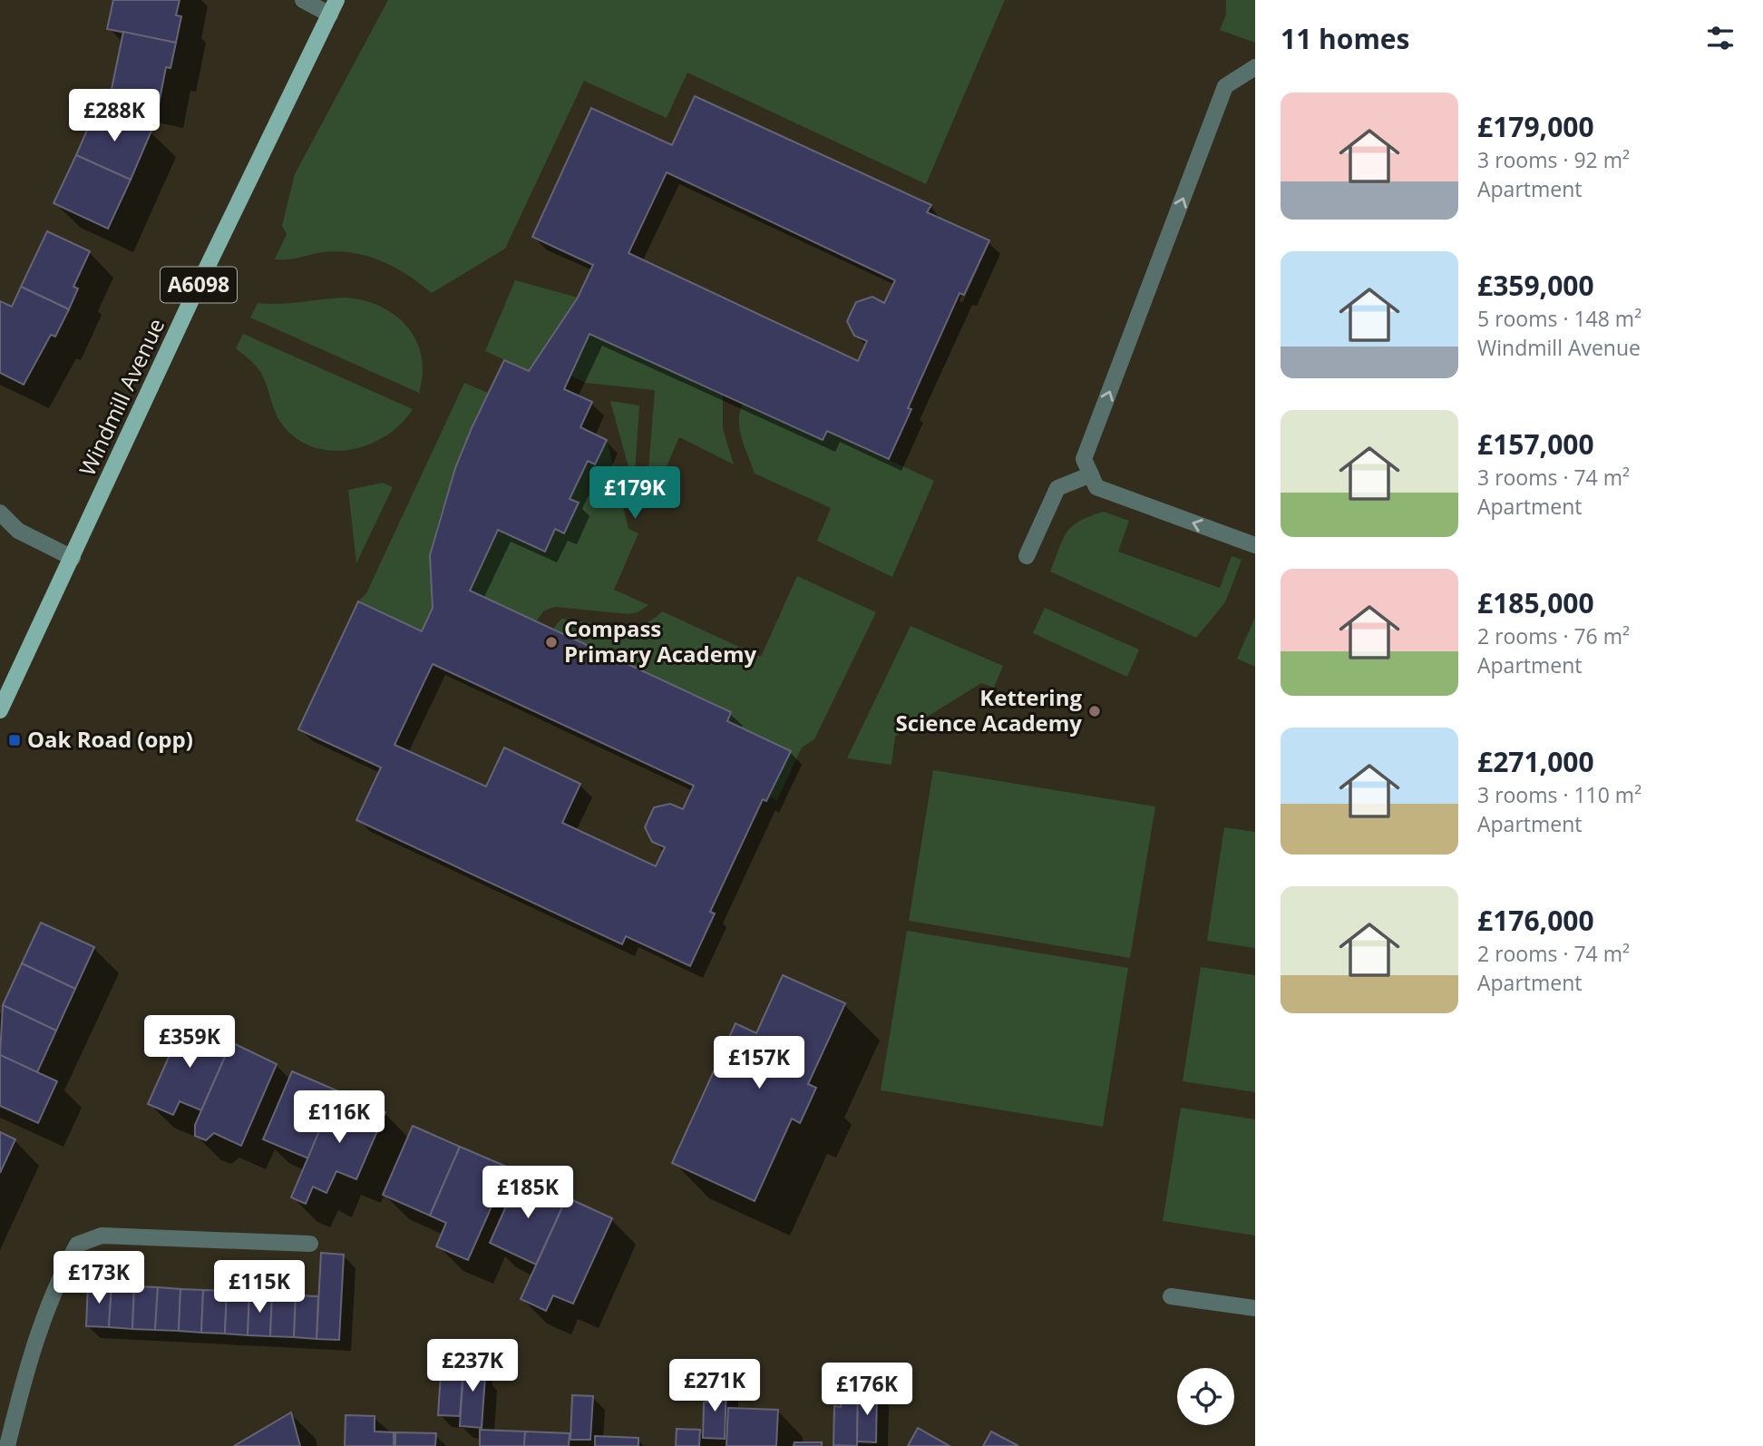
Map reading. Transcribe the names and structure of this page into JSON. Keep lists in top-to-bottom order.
{
  "streets": {
    "main road": ["A6098", "Windmill Avenue"]
  },
  "places": {
    "other": ["Compass Primary Academy", "Kettering Science Academy"],
    "transit": ["Oak Road (opp)"]
  },
  "page": {
    "heading": "11 homes",
    "list": [
      {
        "name": "£179,000",
        "note": "3 rooms · 92 m² · Apartment"
      },
      {
        "name": "£359,000",
        "note": "5 rooms · 148 m² · Windmill Avenue"
      },
      {
        "name": "£157,000",
        "note": "3 rooms · 74 m² · Apartment"
      },
      {
        "name": "£185,000",
        "note": "2 rooms · 76 m² · Apartment"
      },
      {
        "name": "£271,000",
        "note": "3 rooms · 110 m² · Apartment"
      },
      {
        "name": "£176,000",
        "note": "2 rooms · 74 m² · Apartment"
      }
    ],
    "price": [
      "£288K",
      "£179K",
      "£359K",
      "£157K",
      "£116K",
      "£185K",
      "£173K",
      "£115K",
      "£237K",
      "£271K",
      "£176K"
    ]
  }
}
